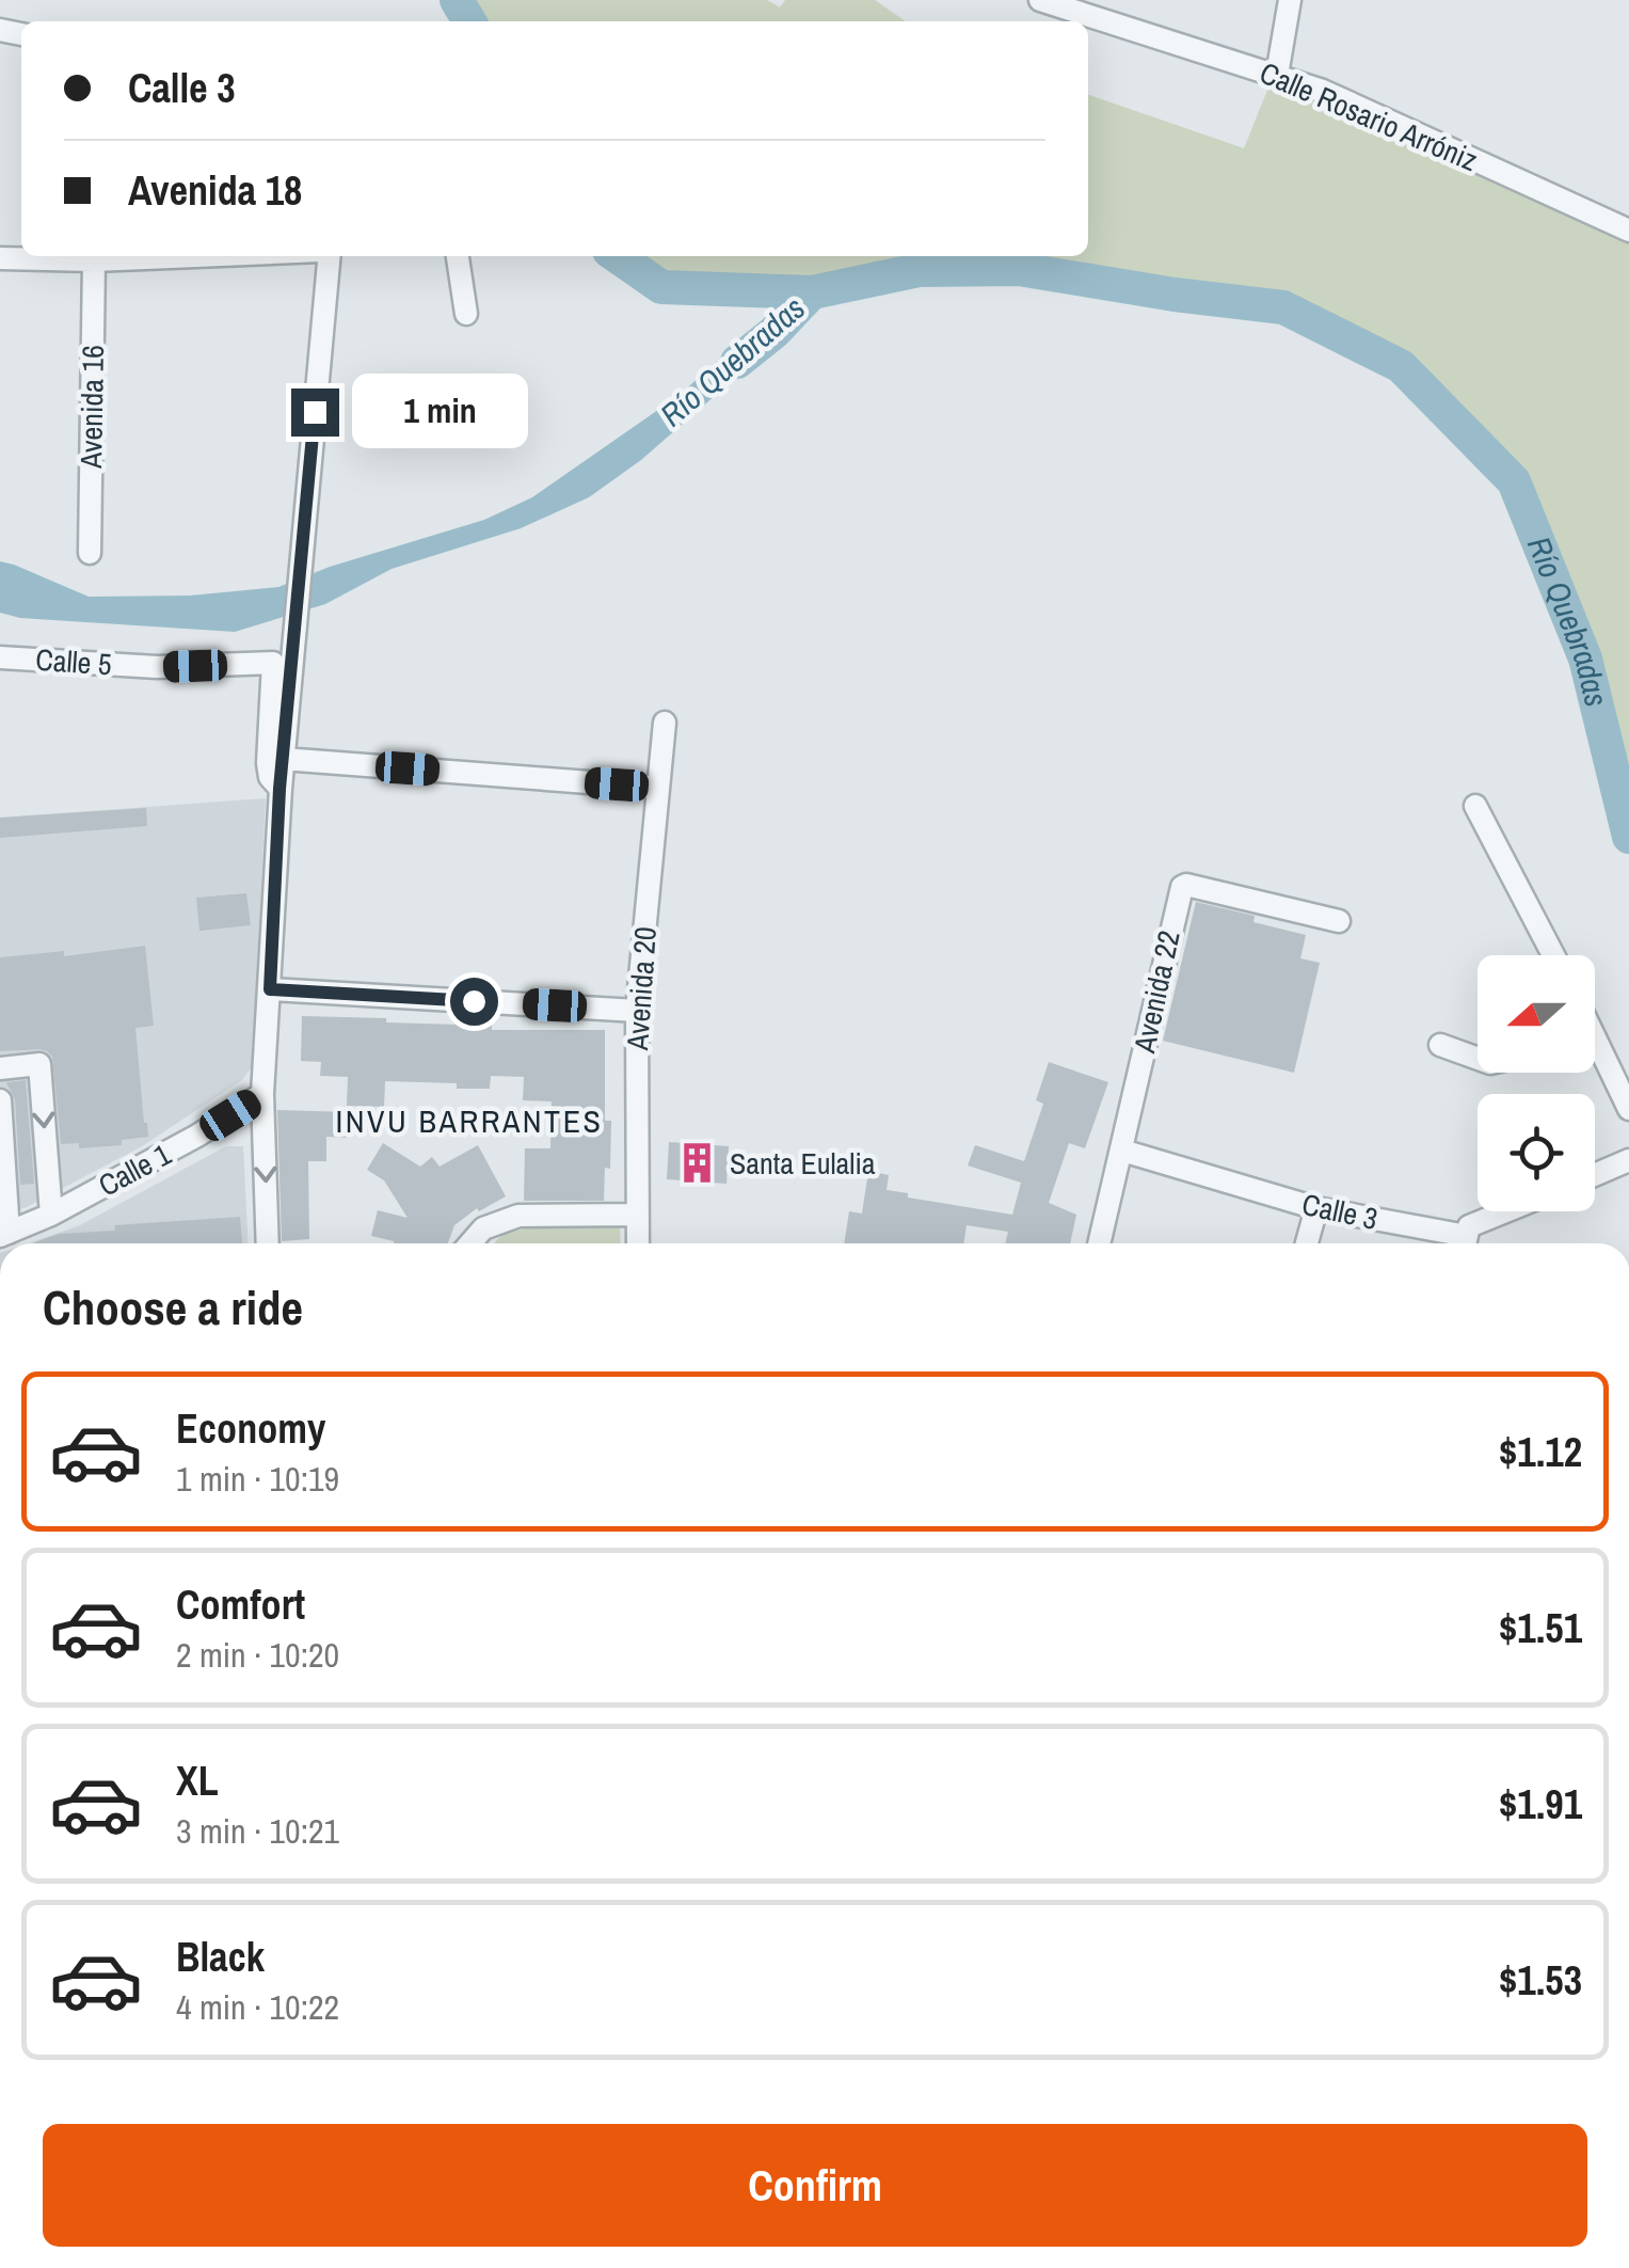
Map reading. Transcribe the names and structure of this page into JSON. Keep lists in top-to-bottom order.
{
  "streets": {
    "street": [
      "Calle Rosario Arróniz",
      "Avenida 16",
      "Calle 5",
      "Avenida 20",
      "Avenida 22",
      "Calle 1",
      "Calle 3"
    ]
  },
  "crossings": [
    ["Avenida 22", "Calle 3"]
  ],
  "districts": ["INVU BARRANTES"],
  "water": ["Río Quebradas"],
  "places": {
    "building": ["Santa Eulalia"]
  },
  "north": "left",
  "page": {
    "banner": ["Calle 3", "Avenida 18"],
    "bubble": "1 min",
    "heading": "Choose a ride",
    "list": [
      {
        "name": "Economy",
        "note": "1 min · 10:19",
        "value": "$1.12"
      },
      {
        "name": "Comfort",
        "note": "2 min · 10:20",
        "value": "$1.51"
      },
      {
        "name": "XL",
        "note": "3 min · 10:21",
        "value": "$1.91"
      },
      {
        "name": "Black",
        "note": "4 min · 10:22",
        "value": "$1.53"
      }
    ],
    "buttons": "Confirm"
  }
}
